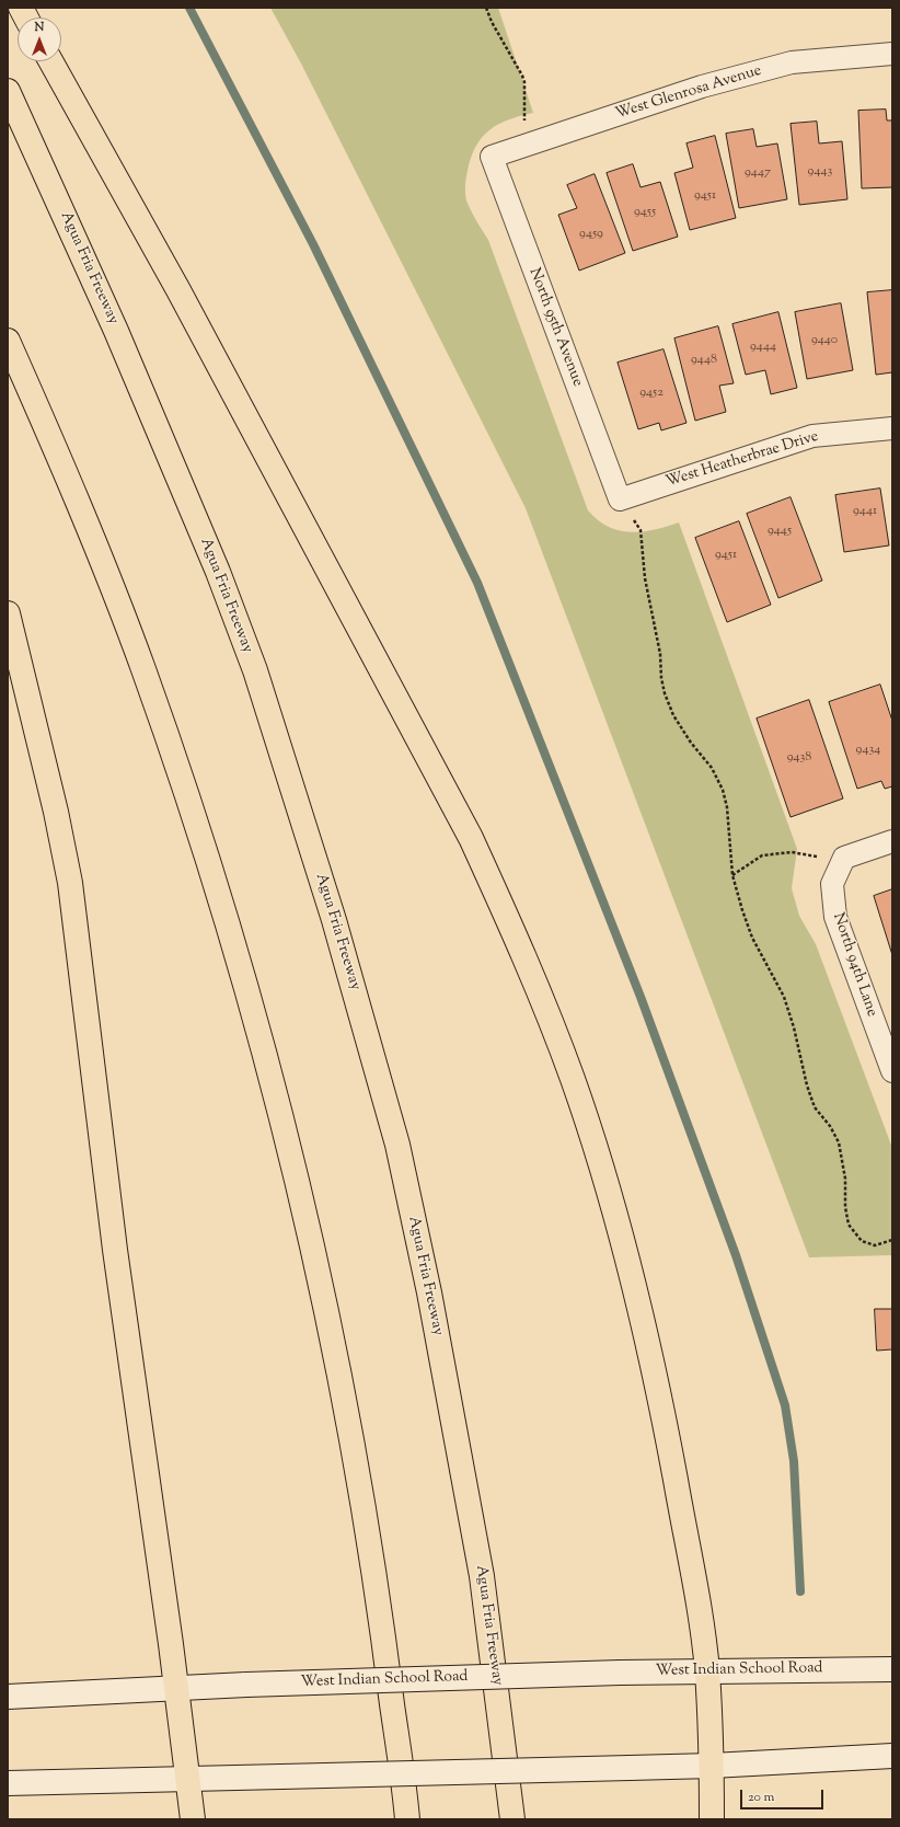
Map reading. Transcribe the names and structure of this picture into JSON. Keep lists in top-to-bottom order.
{
  "streets": {
    "highway": ["Agua Fria Freeway"],
    "main road": ["West Indian School Road"],
    "street": [
      "West Glenrosa Avenue",
      "North 95th Avenue",
      "West Heatherbrae Drive",
      "North 94th Lane"
    ]
  },
  "crossings": [
    ["West Glenrosa Avenue", "North 95th Avenue"],
    ["North 95th Avenue", "West Heatherbrae Drive"]
  ],
  "house_numbers": [
    "9443",
    "9447",
    "9451",
    "9455",
    "9459",
    "9440",
    "9444",
    "9448",
    "9452",
    "9441",
    "9445",
    "9451",
    "9434",
    "9438"
  ],
  "scale_bar": "20 m",
  "north": "top"
}
